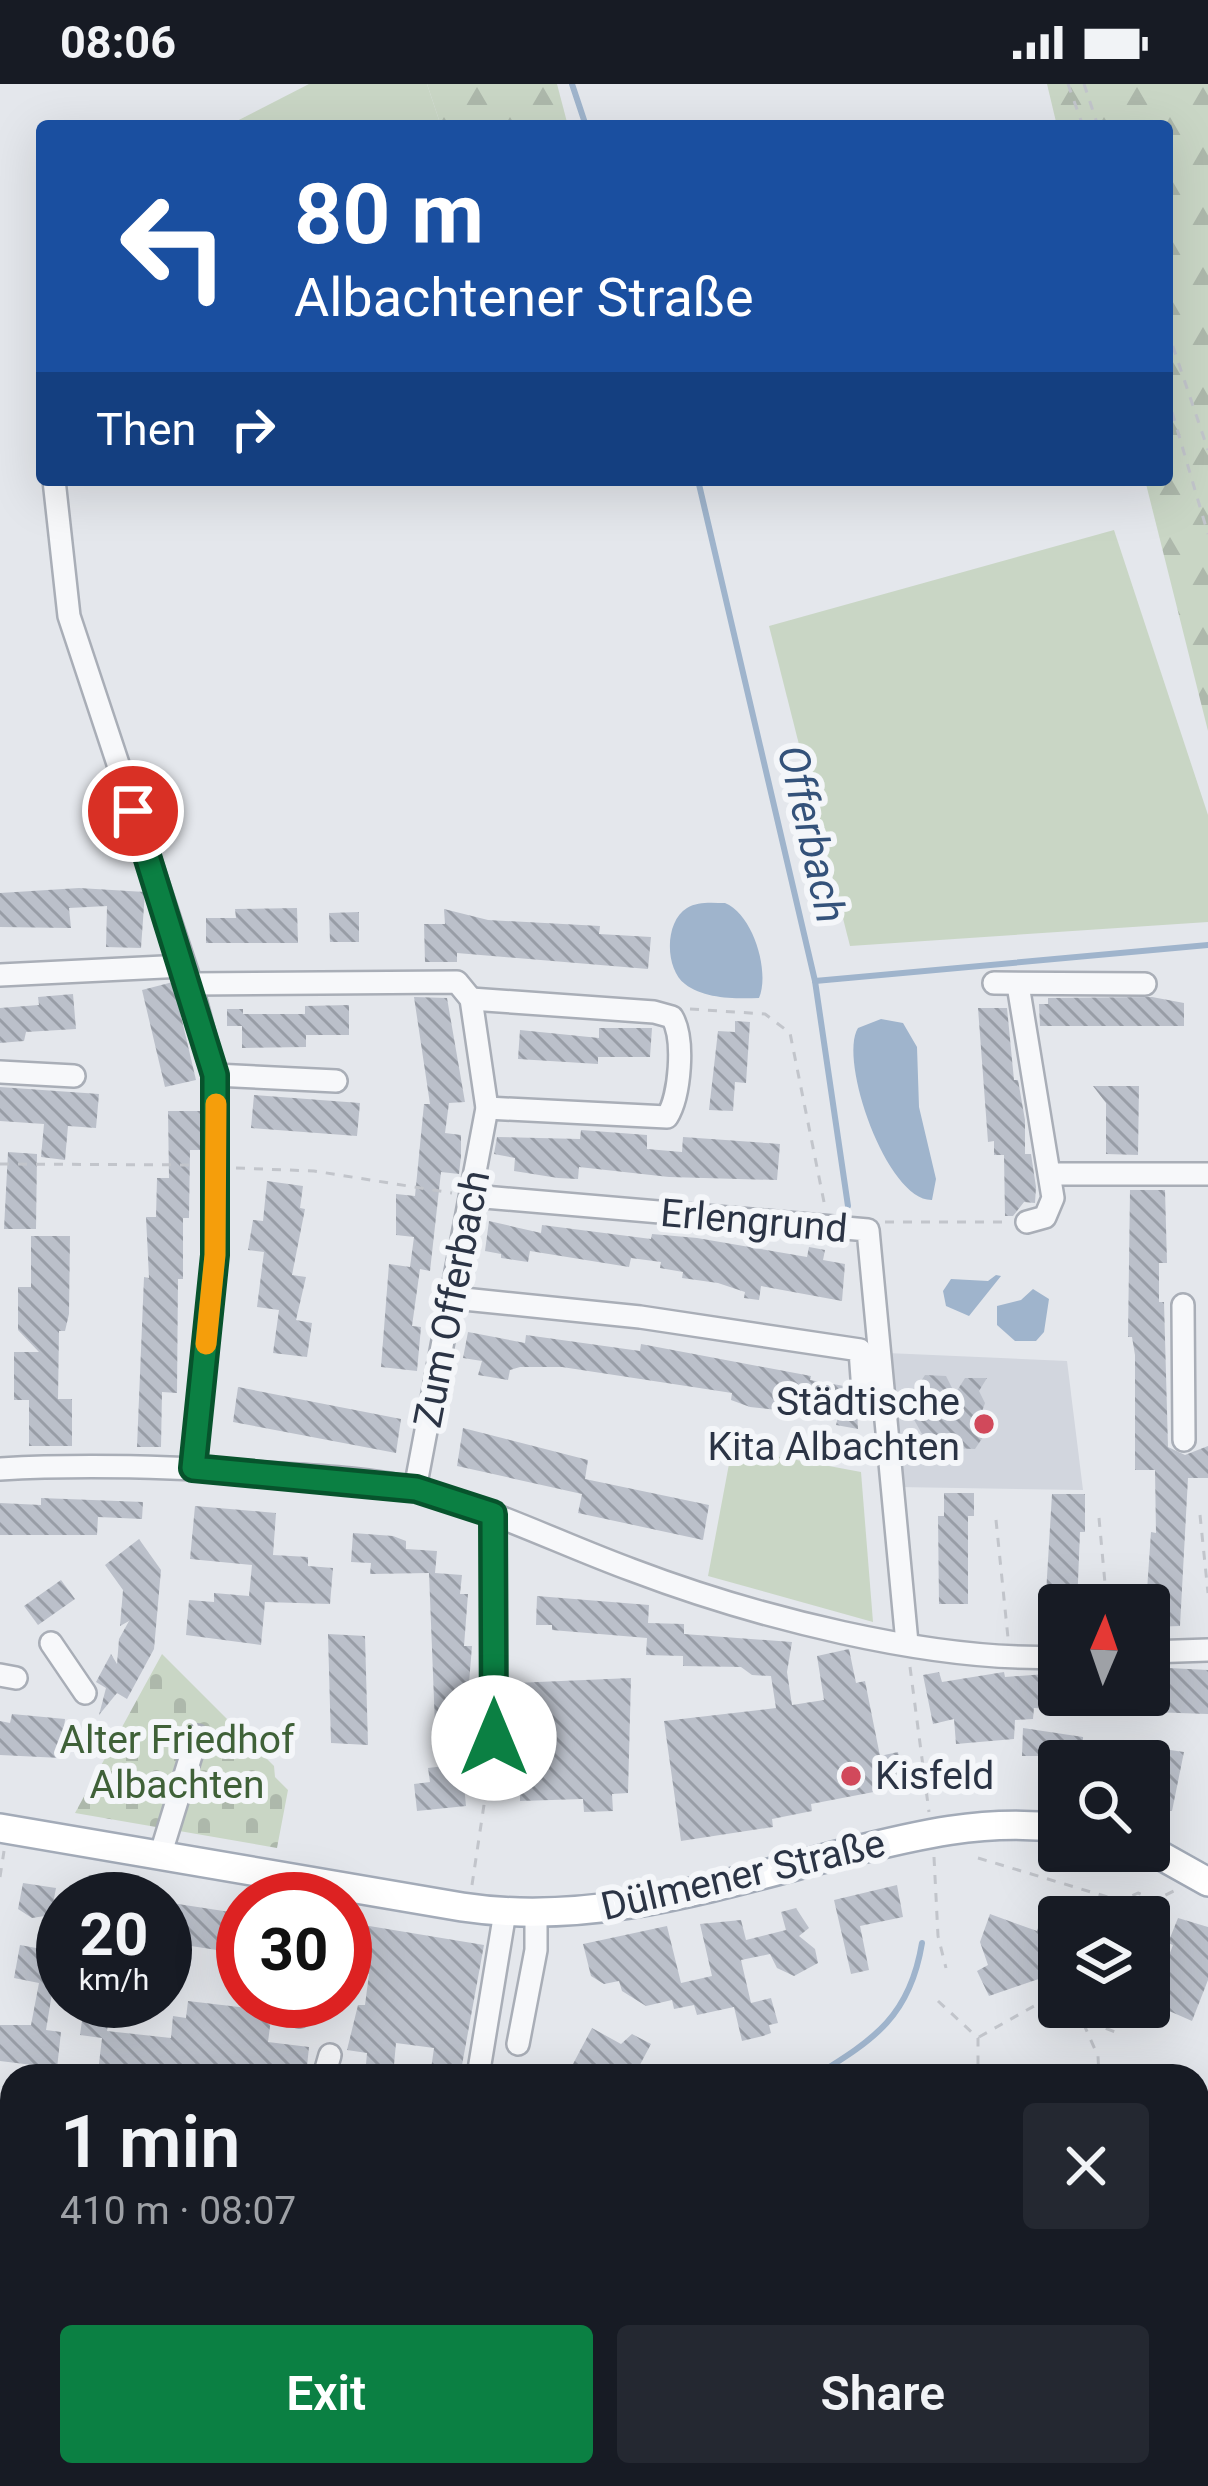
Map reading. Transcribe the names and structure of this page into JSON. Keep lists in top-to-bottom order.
{
  "streets": {
    "main road": ["Dülmener Straße"],
    "street": ["Erlengrund", "Zum Offerbach"]
  },
  "crossings": [
    ["Erlengrund", "Zum Offerbach"]
  ],
  "water": ["Offerbach"],
  "parks": ["Alter Friedhof Albachten"],
  "places": ["Städtische Kita Albachten", "Kisfeld"],
  "north": "top",
  "page": {
    "status": "08:06",
    "turn": ["80 m", "Albachtener Straße"],
    "then": "Then",
    "speed": "20 km/h",
    "limit": "30",
    "heading": ["1 min", "410 m · 08:07"],
    "buttons": ["Exit", "Share"]
  }
}
